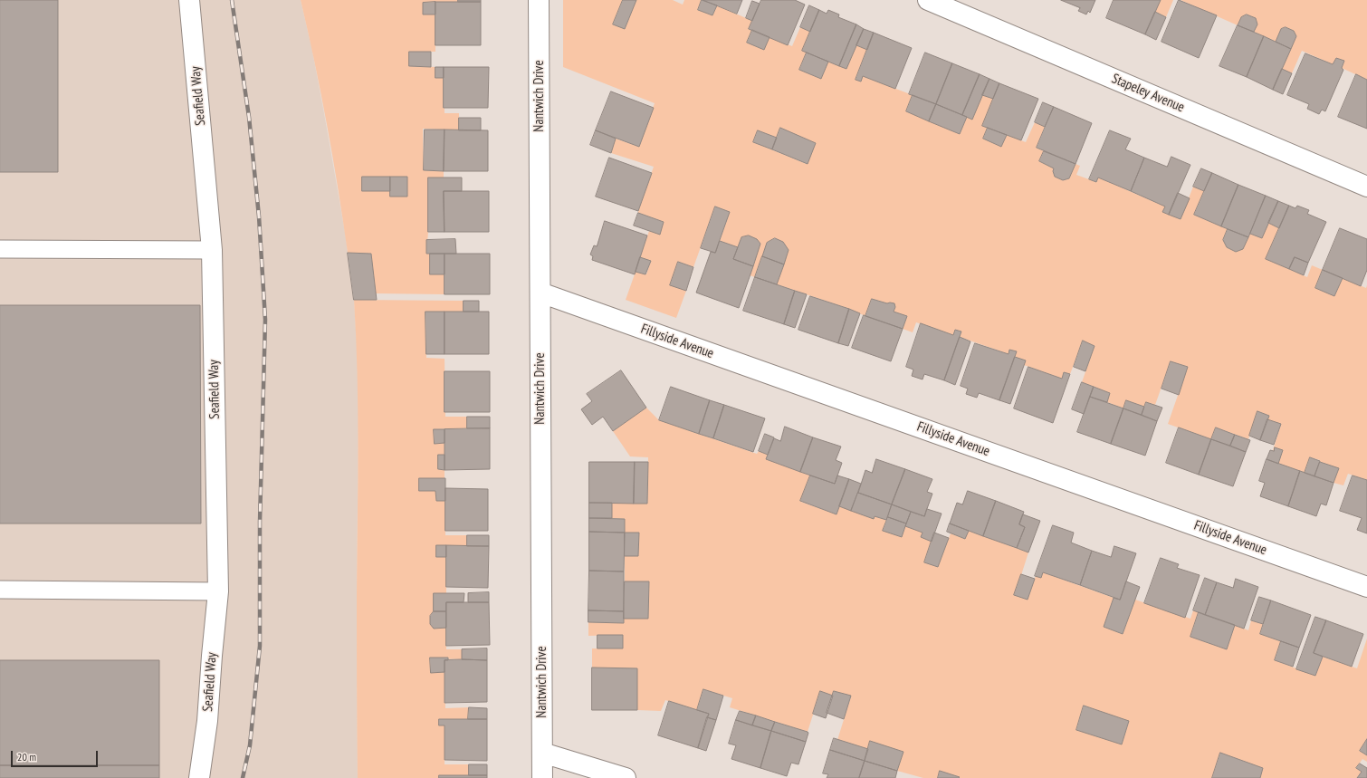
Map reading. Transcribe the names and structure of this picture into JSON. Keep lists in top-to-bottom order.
{
  "streets": {
    "street": [
      "Stapeley Avenue",
      "Seafield Way",
      "Nantwich Drive",
      "Fillyside Avenue"
    ]
  },
  "crossings": [
    ["Nantwich Drive", "Fillyside Avenue"]
  ],
  "scale_bar": "20 m"
}
